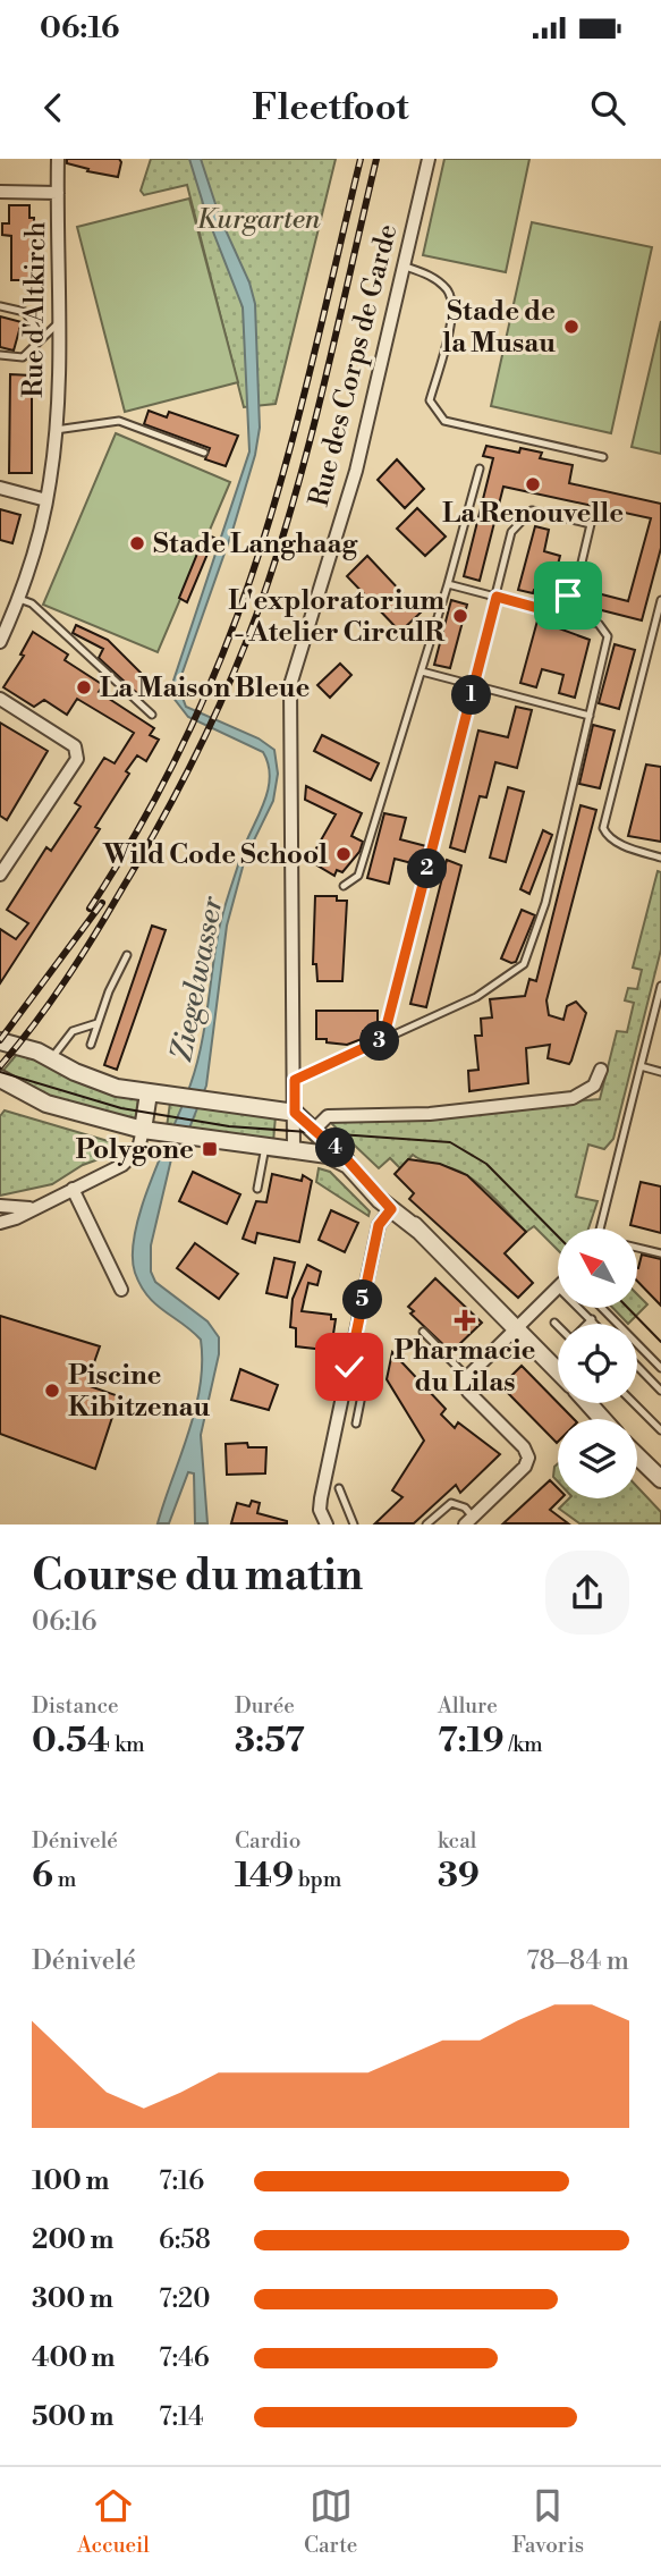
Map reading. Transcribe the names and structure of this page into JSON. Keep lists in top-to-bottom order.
{
  "streets": {
    "street": ["Rue d'Altkirch", "Rue des Corps de Garde"]
  },
  "water": ["Ziegelwasser"],
  "parks": ["Kurgarten"],
  "places": {
    "other": [
      "Stade de la Musau",
      "La Renouvelle",
      "Stade Langhaag",
      "L'exploratorium - Atelier CirculR",
      "La Maison Bleue",
      "Wild Code School",
      "Piscine Kibitzenau"
    ],
    "transit": ["Polygone"],
    "health": ["Pharmacie du Lilas"]
  },
  "north": "top left",
  "page": {
    "status": "06:16",
    "header": "Fleetfoot",
    "pins": [
      "1",
      "2",
      "3",
      "4",
      "5"
    ],
    "heading": ["Course du matin", "06:16"],
    "stats": [
      ["Distance", "0.54 km"],
      ["Durée", "3:57"],
      ["Allure", "7:19 /km"],
      ["Dénivelé", "6 m"],
      ["Cardio", "149 bpm"],
      ["kcal", "39"]
    ],
    "chart": ["Dénivelé", "78–84 m"],
    "list": [
      {
        "name": "100 m",
        "note": "7:16"
      },
      {
        "name": "200 m",
        "note": "6:58"
      },
      {
        "name": "300 m",
        "note": "7:20"
      },
      {
        "name": "400 m",
        "note": "7:46"
      },
      {
        "name": "500 m",
        "note": "7:14"
      }
    ],
    "tabs": ["Accueil", "Carte", "Favoris"]
  }
}
